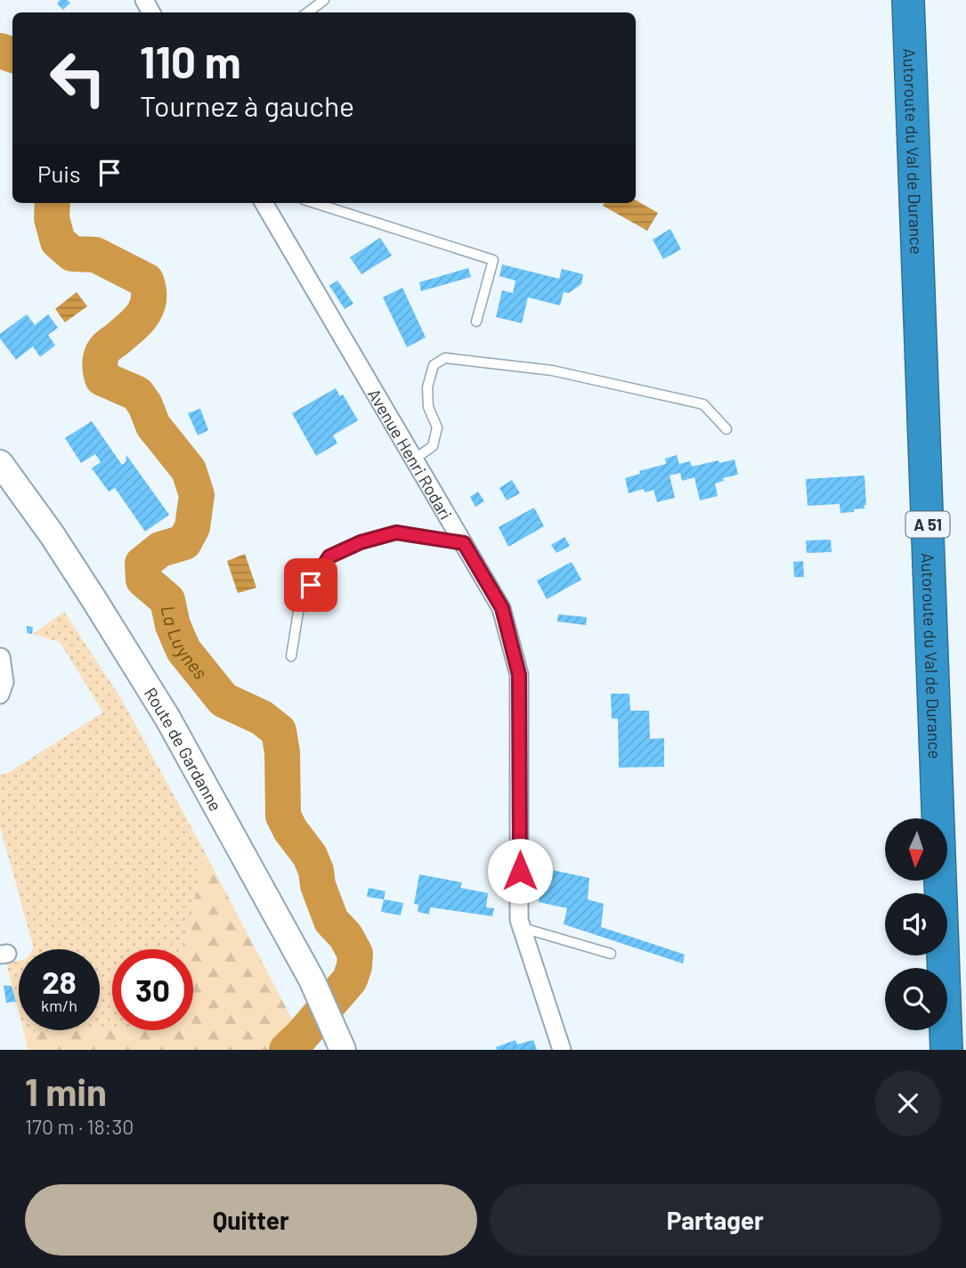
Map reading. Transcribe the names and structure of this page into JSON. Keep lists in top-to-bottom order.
{
  "streets": {
    "highway": ["Autoroute du Val de Durance", "A 51"],
    "main road": ["Route de Gardanne"],
    "street": ["Avenue Henri Rodari"]
  },
  "water": ["La Luynes"],
  "north": "bottom",
  "page": {
    "turn": ["110 m", "Tournez à gauche"],
    "then": "Puis",
    "speed": "28 km/h",
    "limit": "30",
    "heading": ["1 min", "170 m · 18:30"],
    "buttons": ["Quitter", "Partager"]
  }
}
